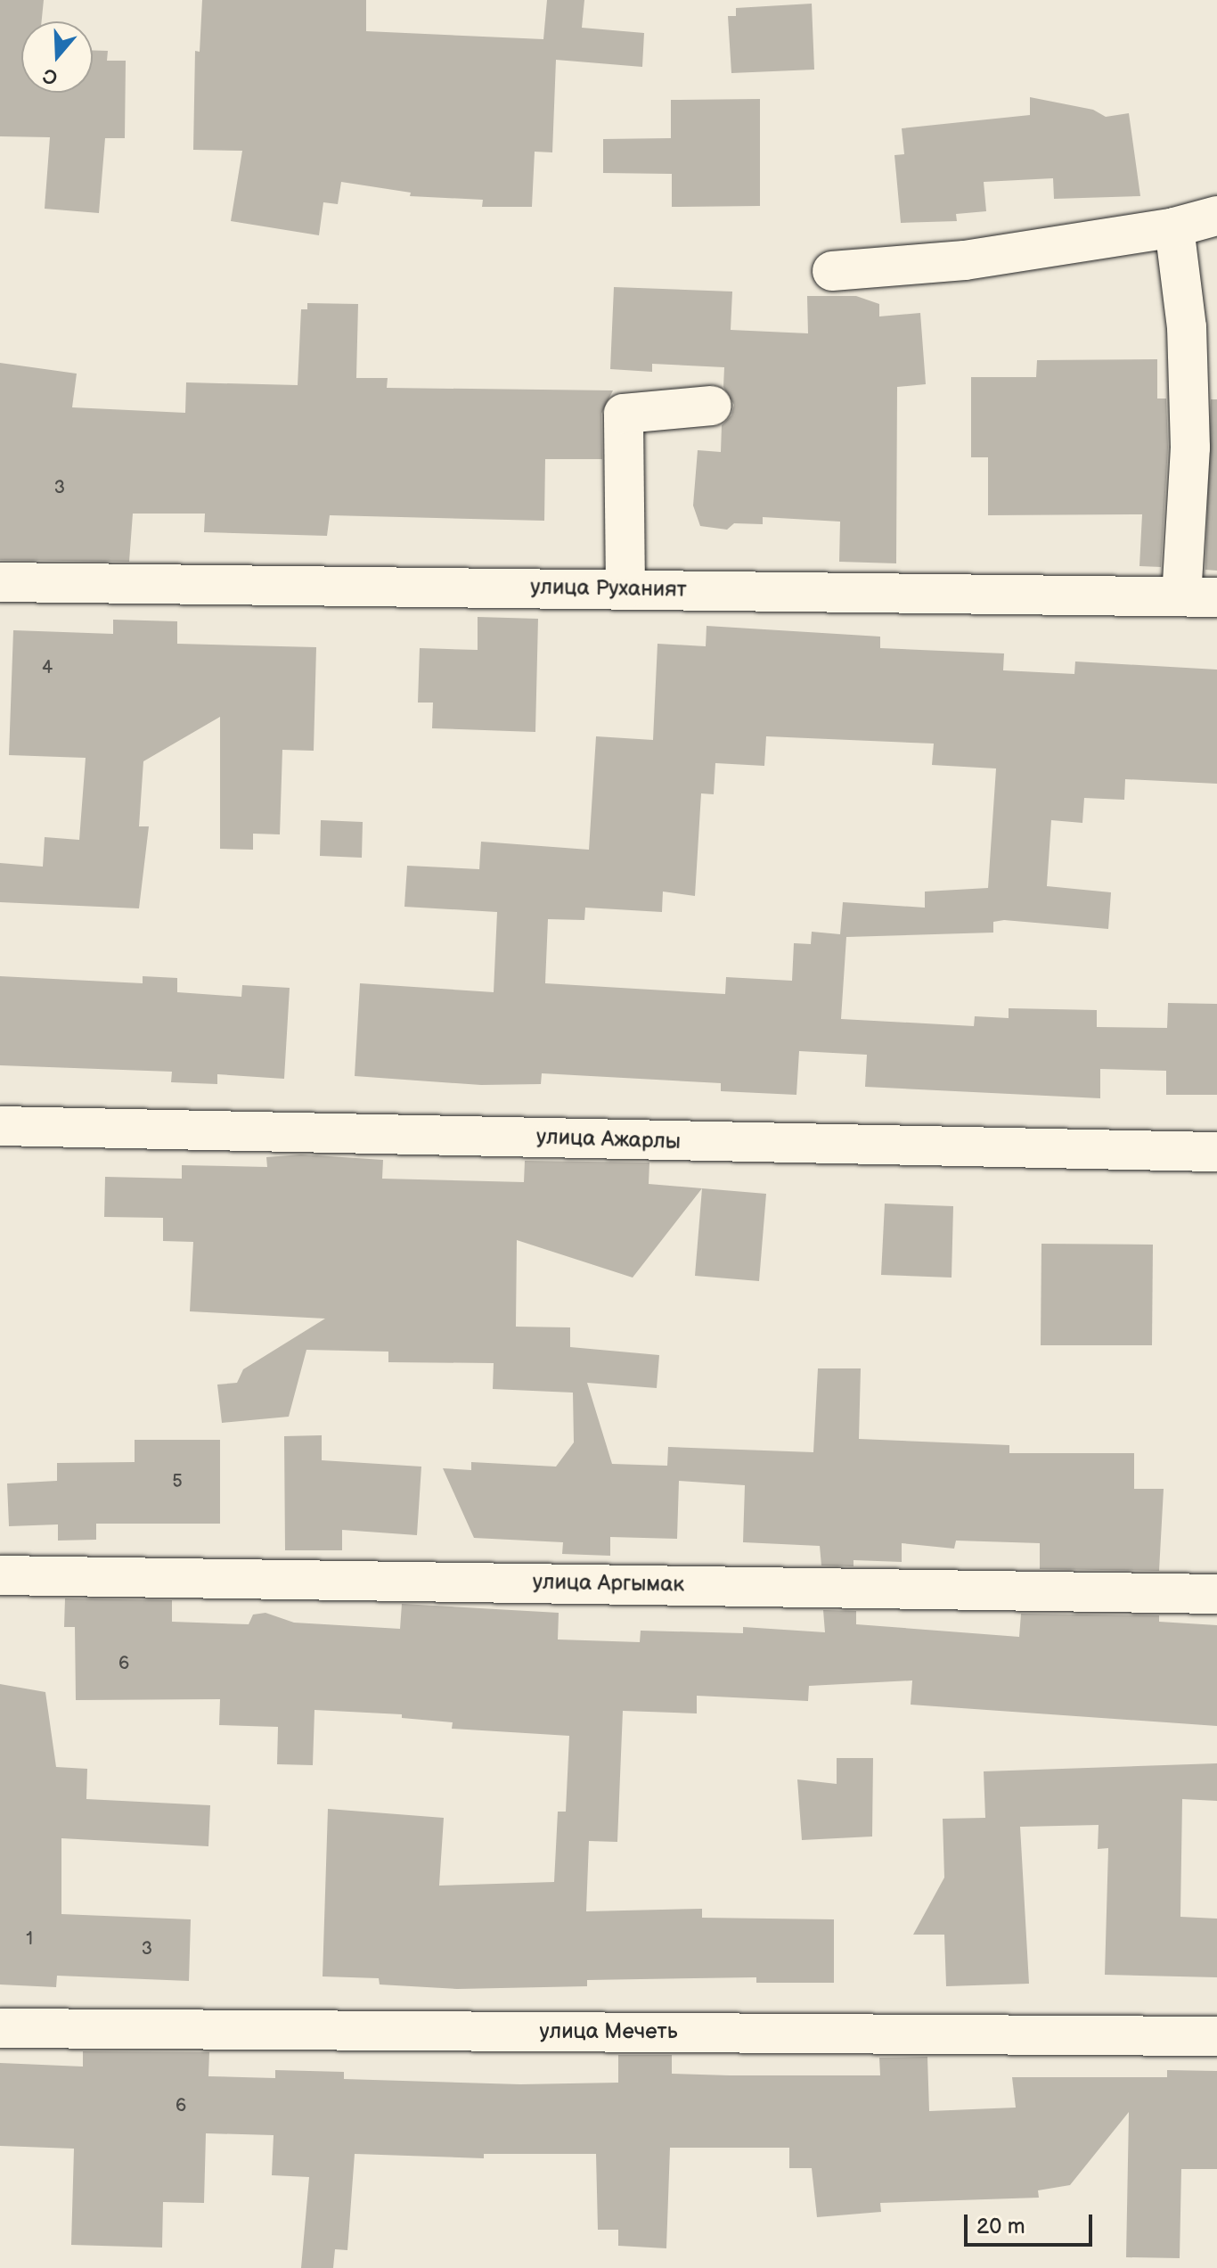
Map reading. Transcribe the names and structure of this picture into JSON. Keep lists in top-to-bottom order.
{
  "streets": {
    "street": [
      "улица Руханият",
      "улица Ажарлы",
      "улица Аргымак",
      "улица Мечеть"
    ]
  },
  "house_numbers": [
    "3",
    "4",
    "5",
    "6",
    "1",
    "3",
    "6"
  ],
  "scale_bar": "20 m",
  "north": "bottom"
}
